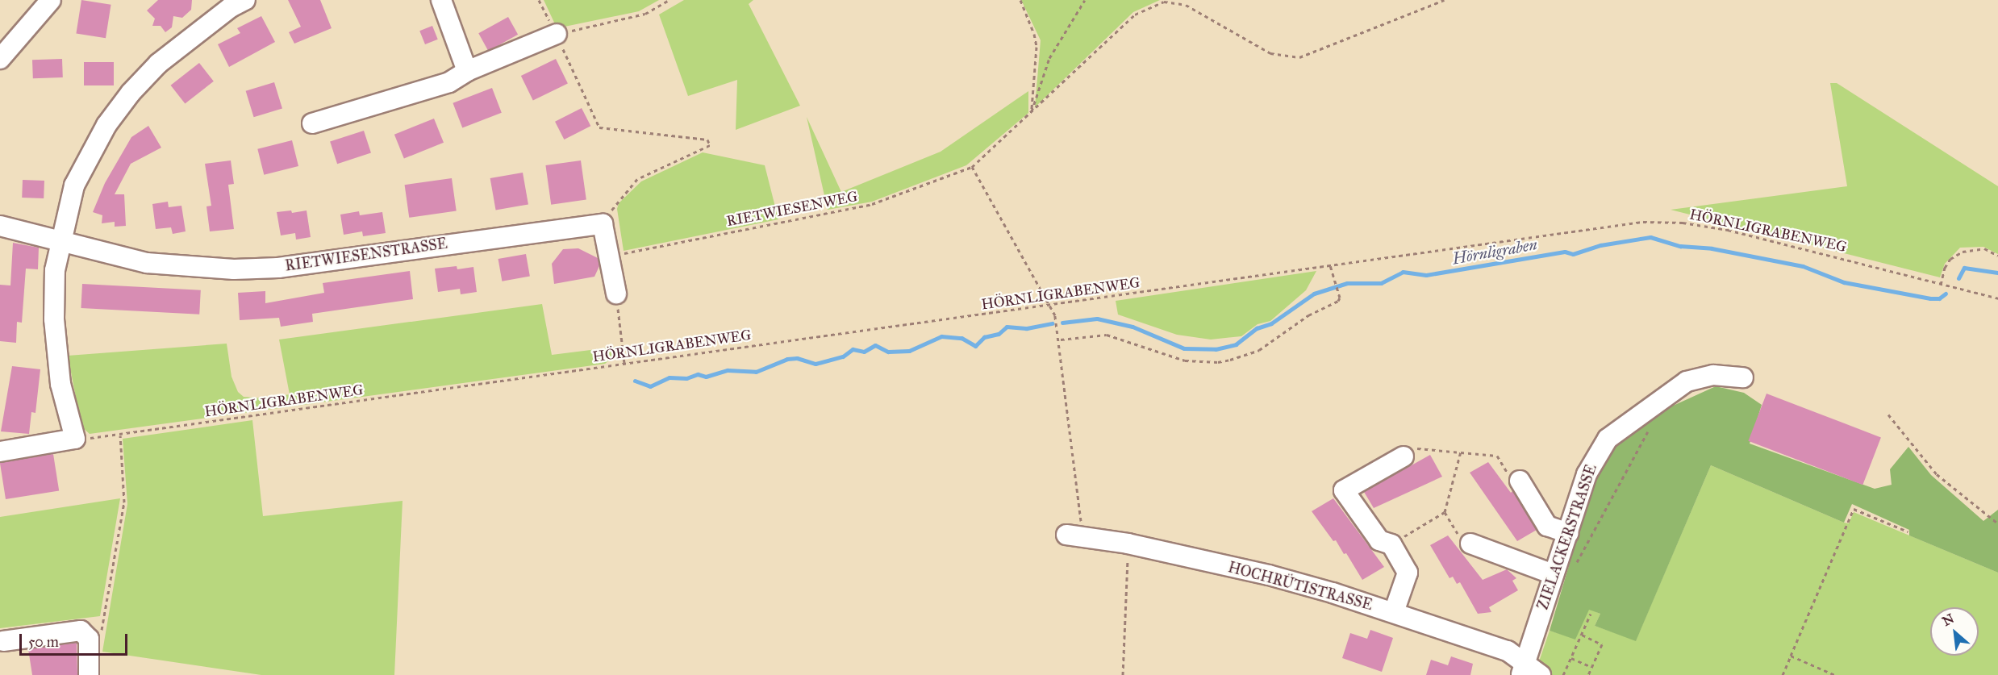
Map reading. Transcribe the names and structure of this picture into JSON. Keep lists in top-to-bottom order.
{
  "streets": {
    "street": ["RIETWIESENSTRASSE", "ZIELACKERSTRASSE", "HOCHRÜTISTRASSE"],
    "path": ["RIETWIESENWEG", "HÖRNLIGRABENWEG"]
  },
  "crossings": [
    ["ZIELACKERSTRASSE", "HOCHRÜTISTRASSE"]
  ],
  "water": ["Hörnligraben"],
  "scale_bar": "50 m",
  "north": "top left"
}
